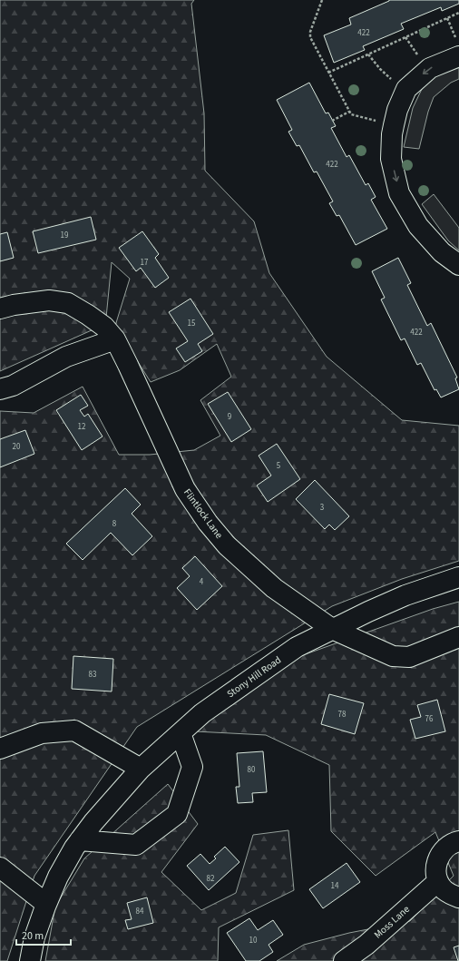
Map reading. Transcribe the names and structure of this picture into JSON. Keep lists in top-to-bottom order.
{
  "streets": {
    "street": ["Flintlock Lane", "Stony Hill Road", "Moss Lane"]
  },
  "crossings": [
    ["Flintlock Lane", "Stony Hill Road"]
  ],
  "house_numbers": [
    "422",
    "422",
    "19",
    "17",
    "15",
    "422",
    "9",
    "12",
    "20",
    "5",
    "3",
    "8",
    "4",
    "83",
    "78",
    "76",
    "80",
    "82",
    "14",
    "84",
    "10"
  ],
  "scale_bar": "20 m"
}
